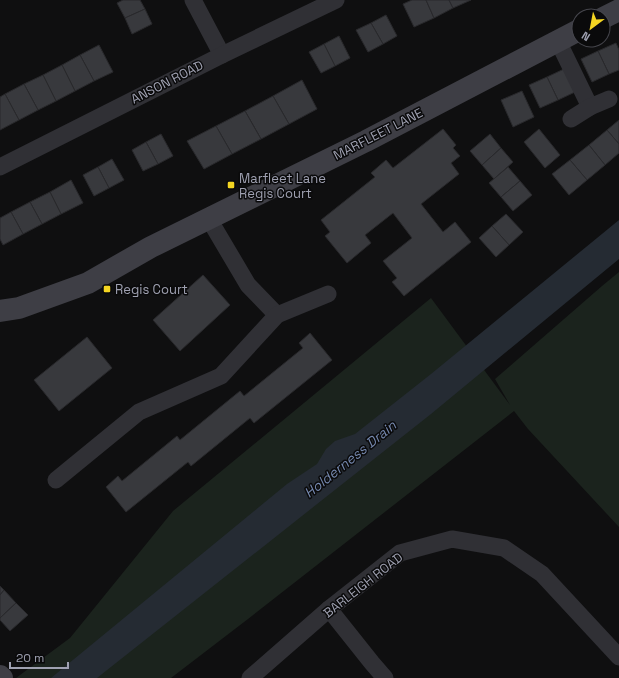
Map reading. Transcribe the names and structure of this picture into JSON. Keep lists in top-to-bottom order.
{
  "streets": {
    "street": ["ANSON ROAD", "MARFLEET LANE", "BARLEIGH ROAD"]
  },
  "water": ["Holderness Drain"],
  "places": {
    "transit": ["Marfleet Lane Regis Court", "Regis Court"]
  },
  "scale_bar": "20 m",
  "north": "bottom left"
}
